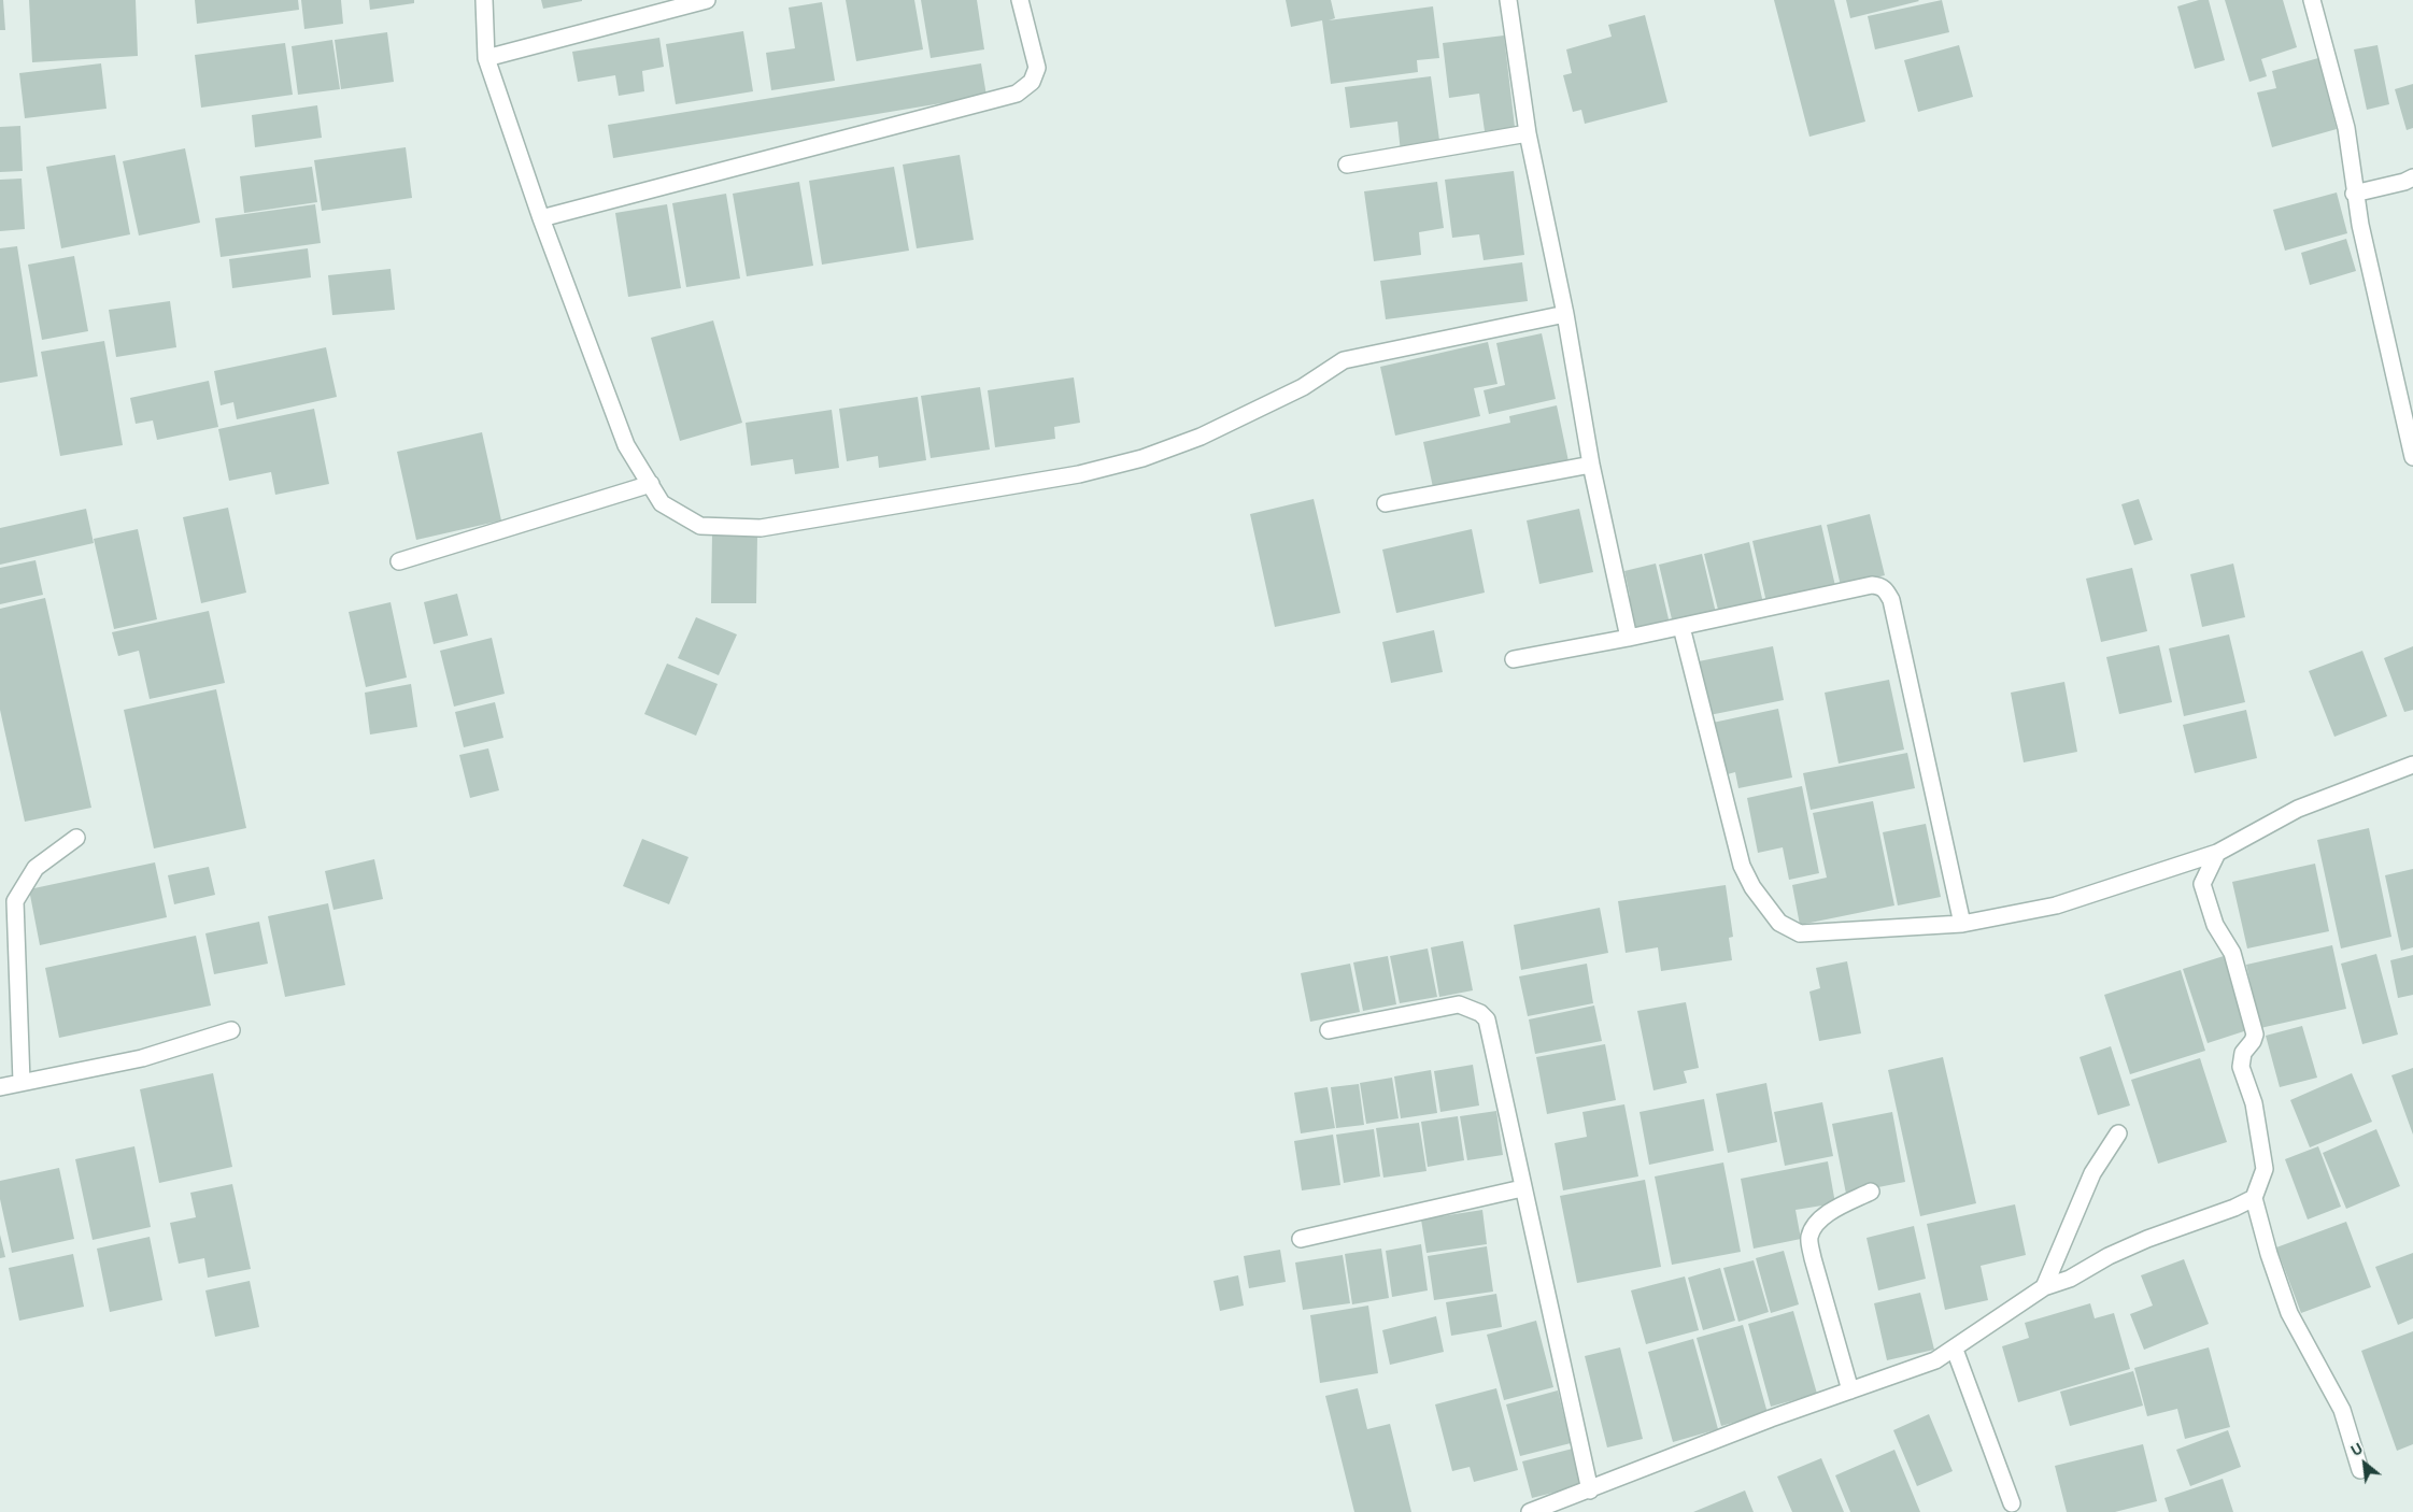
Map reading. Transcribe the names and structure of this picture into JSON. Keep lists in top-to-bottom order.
{
  "north": "top left"
}
